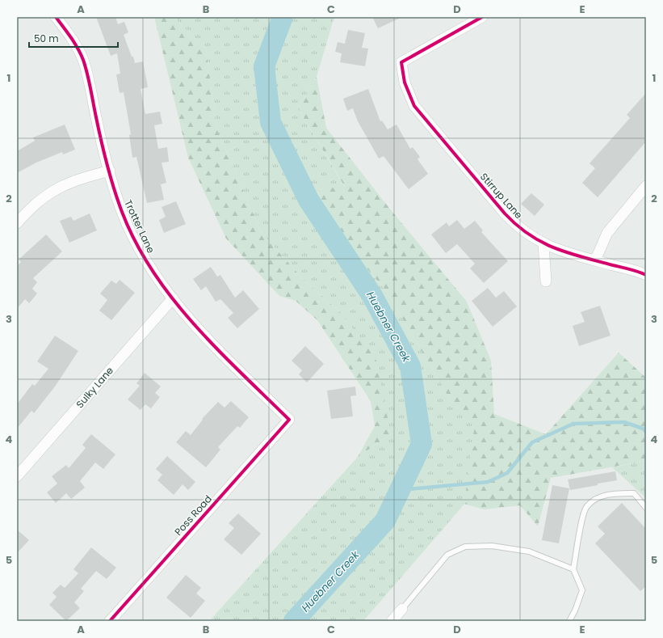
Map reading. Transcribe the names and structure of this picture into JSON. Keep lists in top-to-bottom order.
{
  "streets": {
    "street": [
      "Stirrup Lane",
      "Trotter Lane",
      "Sulky Lane",
      "Poss Road"
    ]
  },
  "crossings": [
    ["Trotter Lane", "Sulky Lane"],
    ["Trotter Lane", "Poss Road"]
  ],
  "water": ["Huebner Creek"],
  "scale_bar": "50 m",
  "grid": {
    "columns": [
      "A",
      "B",
      "C",
      "D",
      "E"
    ],
    "rows": [
      "1",
      "2",
      "3",
      "4",
      "5"
    ]
  }
}
